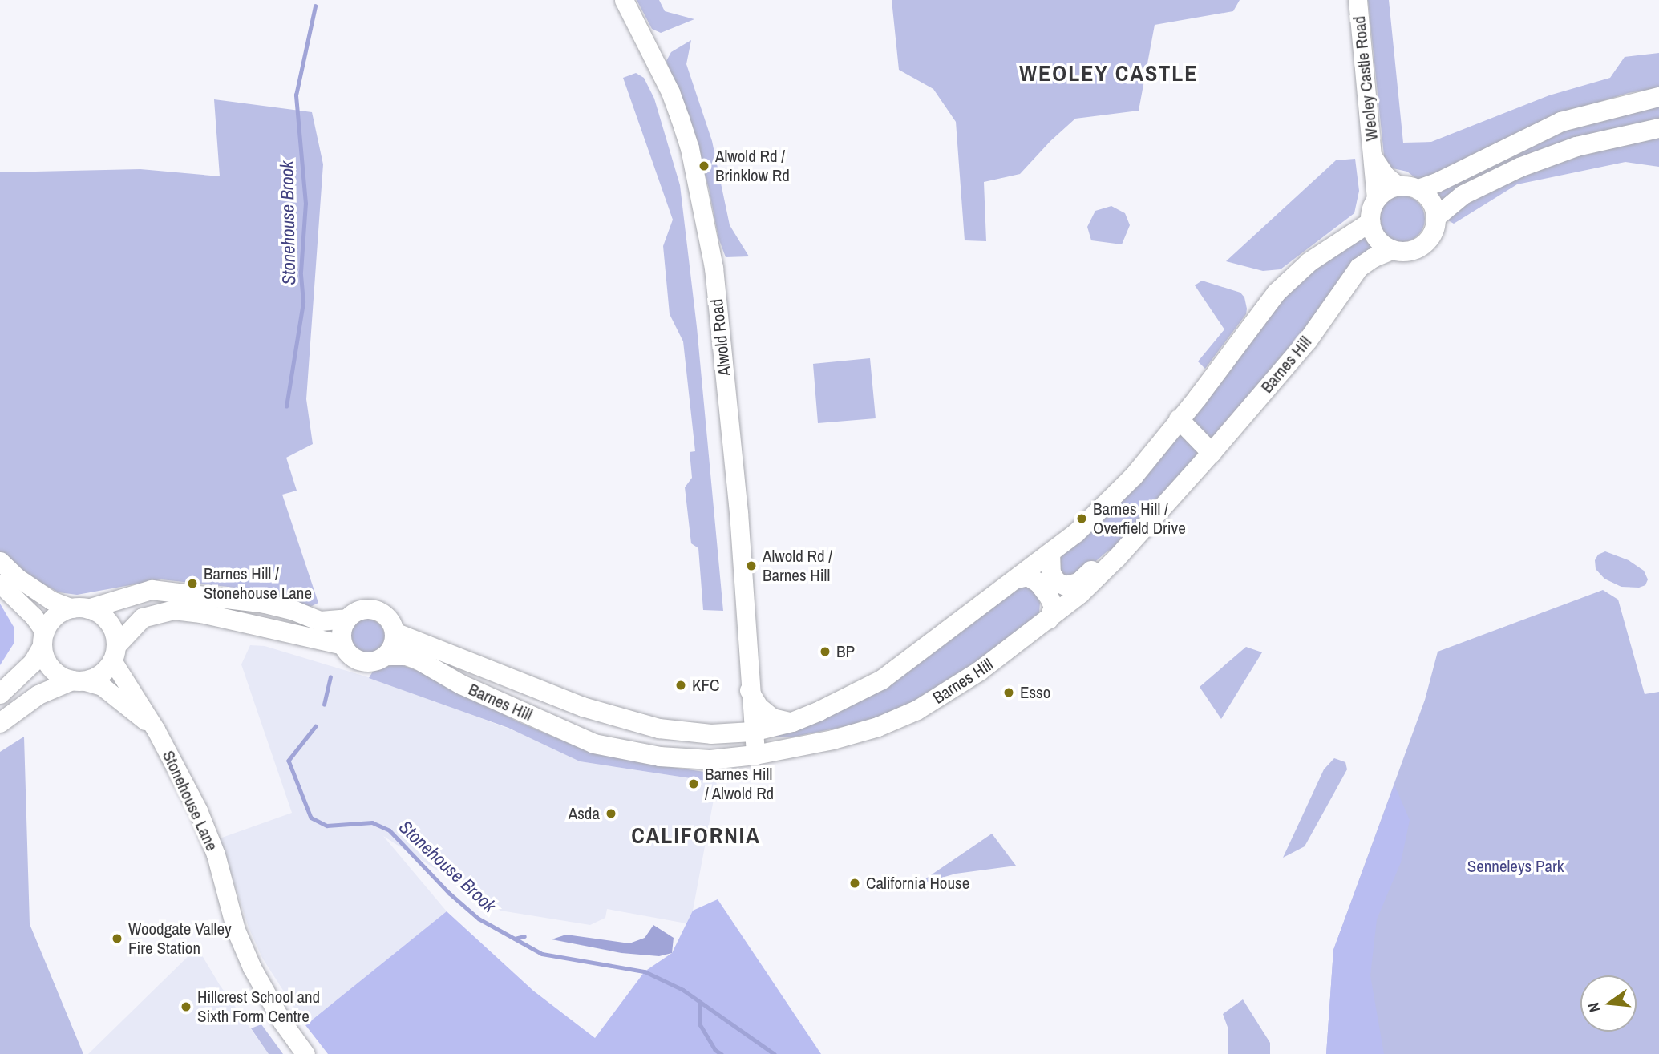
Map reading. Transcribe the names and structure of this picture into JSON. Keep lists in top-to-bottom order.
{
  "streets": {
    "main road": ["Barnes Hill"],
    "street": ["Weoley Castle Road", "Alwold Road", "Stonehouse Lane"]
  },
  "crossings": [
    ["Weoley Castle Road", "Barnes Hill"],
    ["Alwold Road", "Barnes Hill"]
  ],
  "districts": ["WEOLEY CASTLE", "CALIFORNIA"],
  "water": ["Stonehouse Brook"],
  "parks": ["Senneleys Park"],
  "places": [
    "Alwold Rd / Brinklow Rd",
    "Barnes Hill / Overfield Drive",
    "Alwold Rd / Barnes Hill",
    "Barnes Hill / Stonehouse Lane",
    "BP",
    "KFC",
    "Esso",
    "Barnes Hill / Alwold Rd",
    "Asda",
    "California House",
    "Woodgate Valley Fire Station",
    "Hillcrest School and Sixth Form Centre"
  ],
  "north": "left"
}
